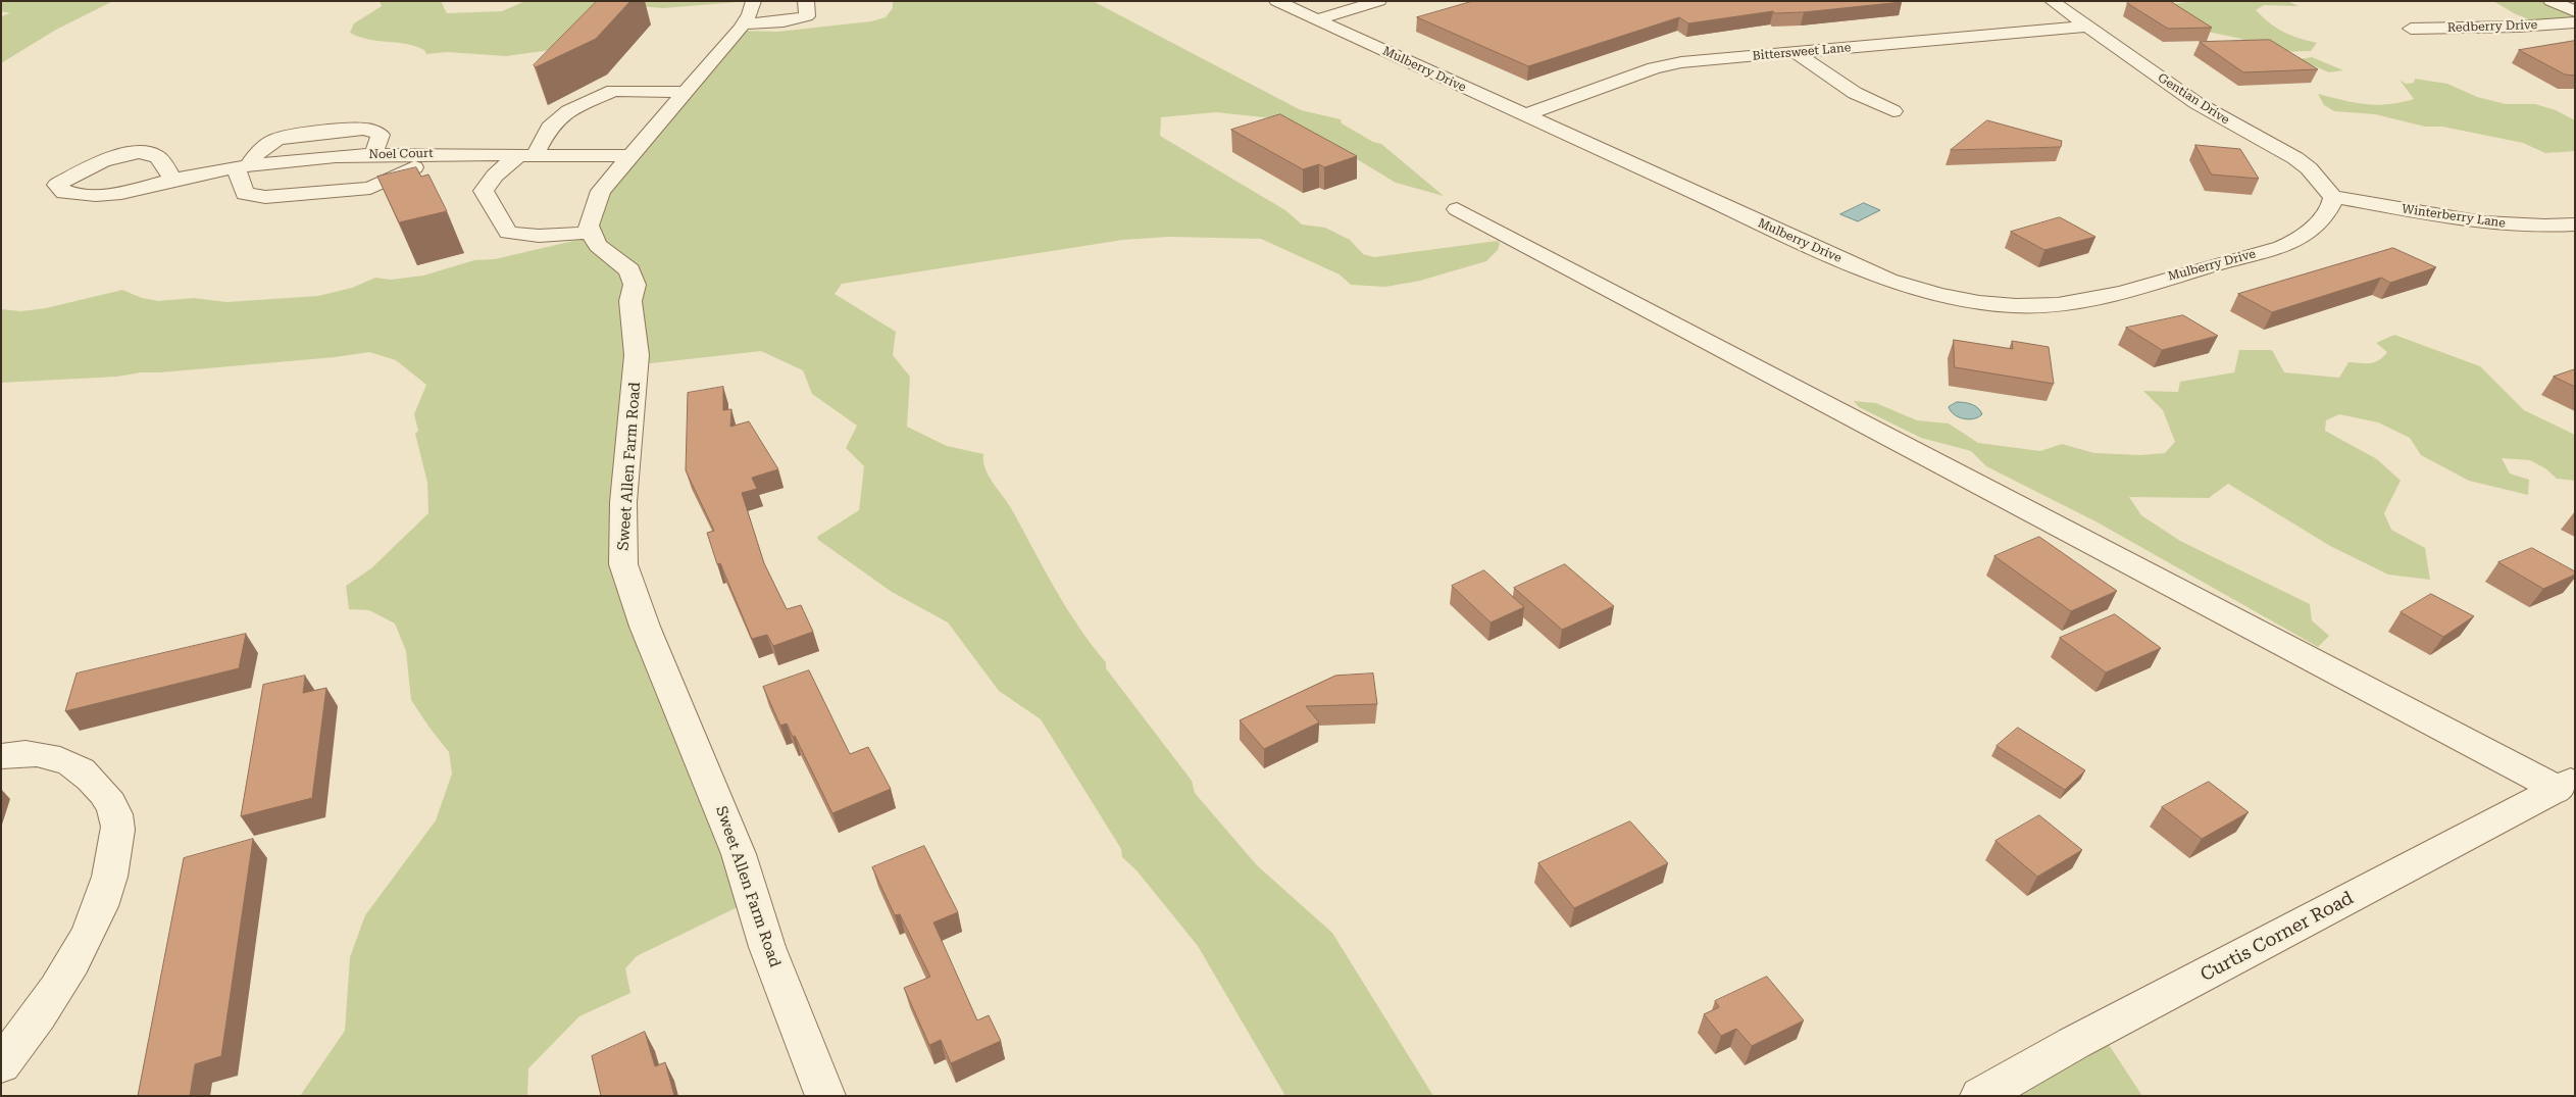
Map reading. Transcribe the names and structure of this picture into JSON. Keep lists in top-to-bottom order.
{
  "streets": {
    "street": [
      "Redberry Drive",
      "Bittersweet Lane",
      "Mulberry Drive",
      "Gentian Drive",
      "Noel Court",
      "Winterberry Lane",
      "Sweet Allen Farm Road",
      "Curtis Corner Road"
    ]
  },
  "crossings": [
    ["Bittersweet Lane", "Mulberry Drive"],
    ["Bittersweet Lane", "Gentian Drive"],
    ["Mulberry Drive", "Gentian Drive"],
    ["Mulberry Drive", "Winterberry Lane"],
    ["Gentian Drive", "Winterberry Lane"]
  ]
}
